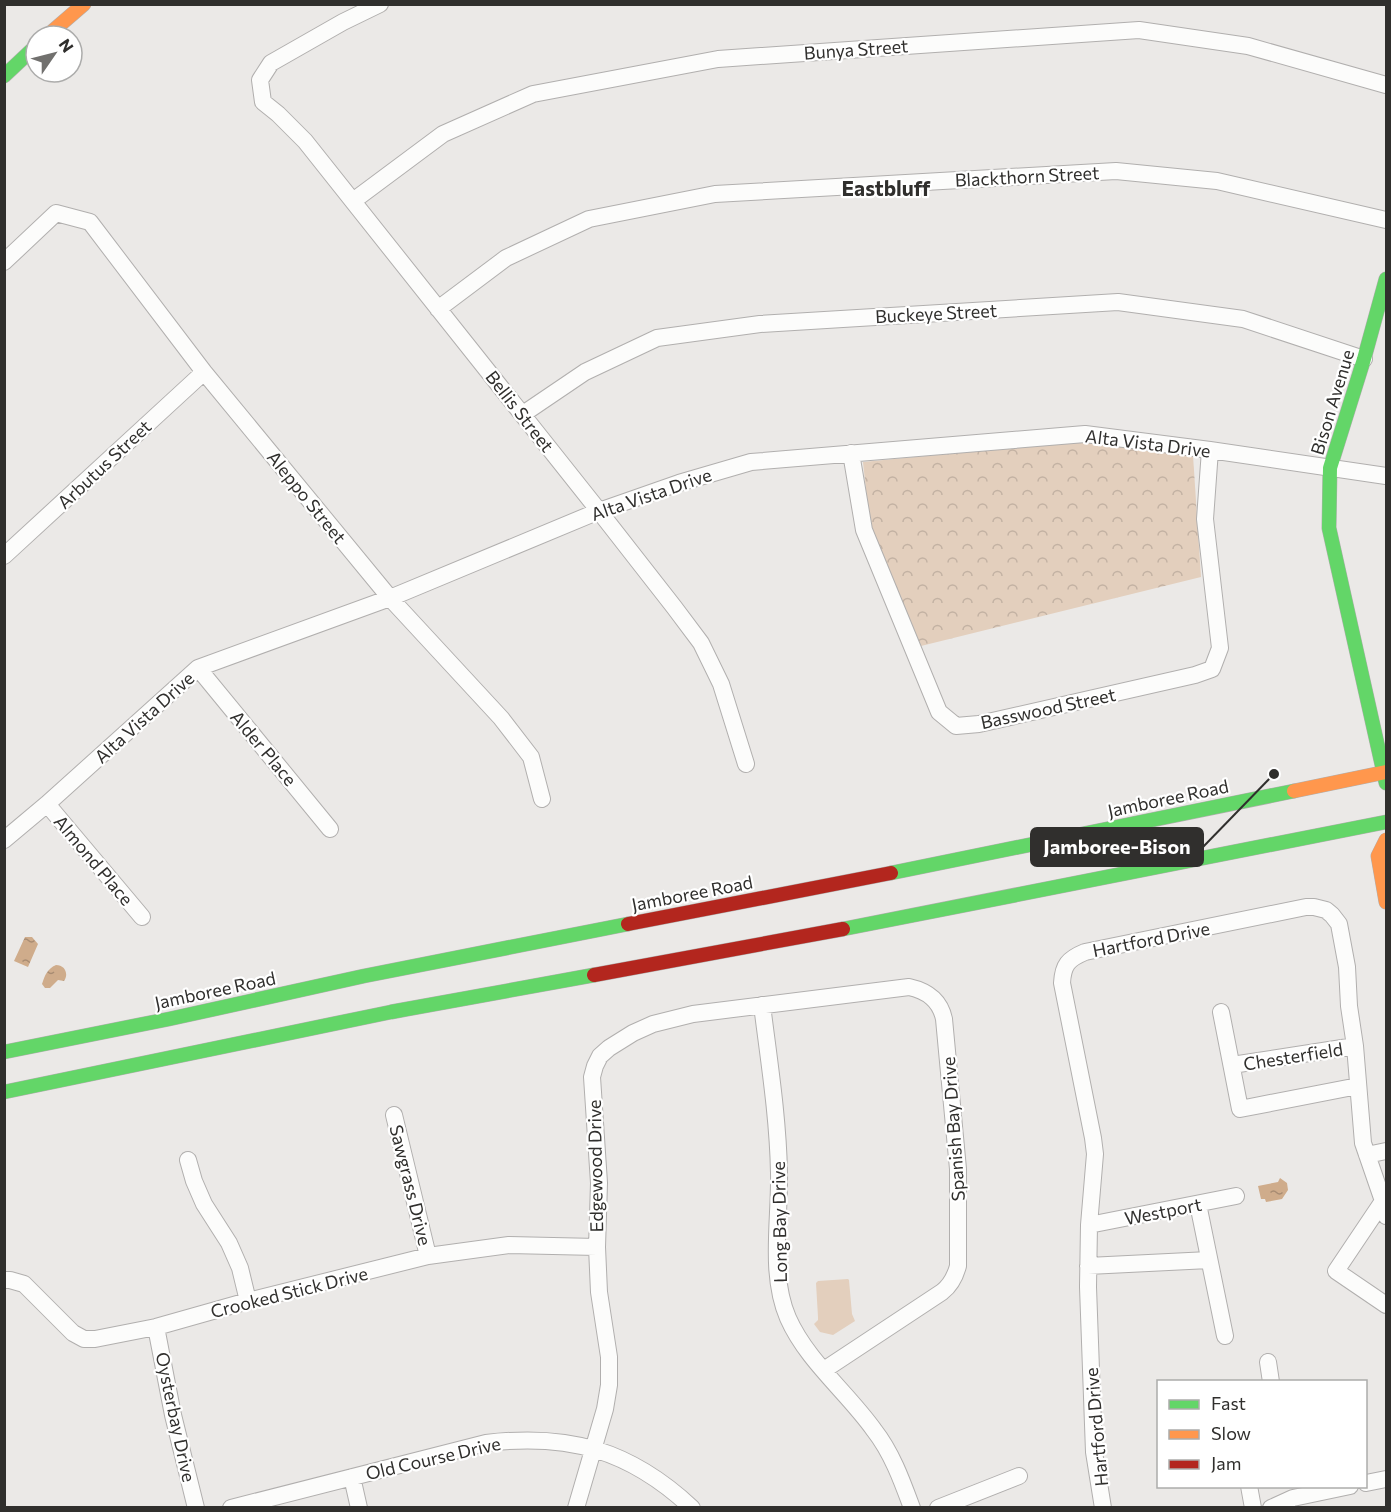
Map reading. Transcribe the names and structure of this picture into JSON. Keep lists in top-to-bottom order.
{
  "streets": {
    "main road": ["Bison Avenue", "Jamboree Road"],
    "street": [
      "Bunya Street",
      "Blackthorn Street",
      "Buckeye Street",
      "Bellis Street",
      "Alta Vista Drive",
      "Arbutus Street",
      "Aleppo Street",
      "Basswood Street",
      "Alder Place",
      "Almond Place",
      "Hartford Drive",
      "Chesterfield",
      "Spanish Bay Drive",
      "Edgewood Drive",
      "Sawgrass Drive",
      "Westport",
      "Long Bay Drive",
      "Crooked Stick Drive",
      "Oysterbay Drive",
      "Old Course Drive"
    ]
  },
  "crossings": [
    ["Bunya Street", "Bellis Street"],
    ["Blackthorn Street", "Bellis Street"],
    ["Buckeye Street", "Bison Avenue"],
    ["Buckeye Street", "Bellis Street"],
    ["Bison Avenue", "Alta Vista Drive"],
    ["Bison Avenue", "Jamboree Road"],
    ["Bellis Street", "Alta Vista Drive"],
    ["Alta Vista Drive", "Aleppo Street"],
    ["Alta Vista Drive", "Basswood Street"],
    ["Alta Vista Drive", "Alder Place"],
    ["Alta Vista Drive", "Almond Place"],
    ["Arbutus Street", "Aleppo Street"],
    ["Hartford Drive", "Chesterfield"],
    ["Hartford Drive", "Westport"],
    ["Spanish Bay Drive", "Edgewood Drive"],
    ["Spanish Bay Drive", "Long Bay Drive"],
    ["Edgewood Drive", "Long Bay Drive"],
    ["Edgewood Drive", "Crooked Stick Drive"],
    ["Edgewood Drive", "Old Course Drive"],
    ["Sawgrass Drive", "Crooked Stick Drive"],
    ["Crooked Stick Drive", "Oysterbay Drive"]
  ],
  "districts": ["Eastbluff"],
  "places": ["Jamboree-Bison"],
  "legend": ["Fast", "Slow", "Jam"],
  "north": "top right"
}
